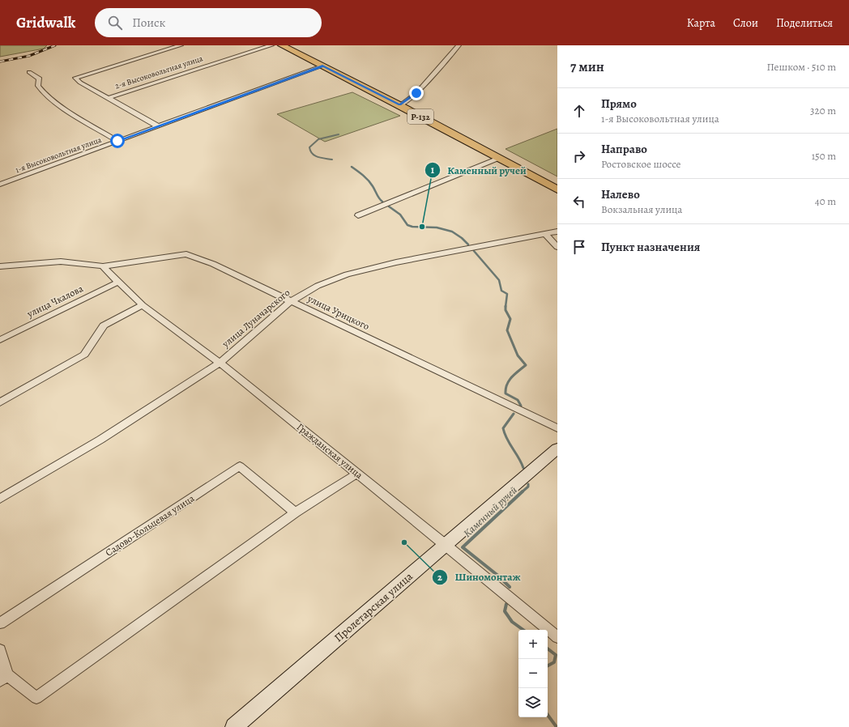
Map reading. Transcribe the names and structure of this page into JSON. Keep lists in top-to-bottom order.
{
  "streets": {
    "main road": ["Р-132", "Пролетарская улица"],
    "street": [
      "2-я Высоковольтная улица",
      "1-я Высоковольтная улица",
      "улица Чкалова",
      "улица Урицкого",
      "улица Луначарского",
      "Гражданская улица",
      "Садово-Кольцевая улица"
    ]
  },
  "crossings": [
    ["Р-132", "1-я Высоковольтная улица"],
    ["улица Чкалова", "Гражданская улица"],
    ["улица Урицкого", "улица Луначарского"],
    ["улица Урицкого", "Гражданская улица"],
    ["улица Луначарского", "Гражданская улица"],
    ["Гражданская улица", "Пролетарская улица"]
  ],
  "water": ["Каменный ручей"],
  "places": ["Каменный ручей", "Шиномонтаж"],
  "page": {
    "header": "Gridwalk",
    "search": "Поиск",
    "nav": ["Карта", "Слои", "Поделиться"],
    "heading": ["7 мин", "Пешком · 510 m"],
    "list": [
      ["Прямо", "1-я Высоковольтная улица", "320 m"],
      ["Направо", "Ростовское шоссе", "150 m"],
      ["Налево", "Вокзальная улица", "40 m"],
      "Пункт назначения"
    ],
    "map_buttons": ["+", "−"]
  }
}
